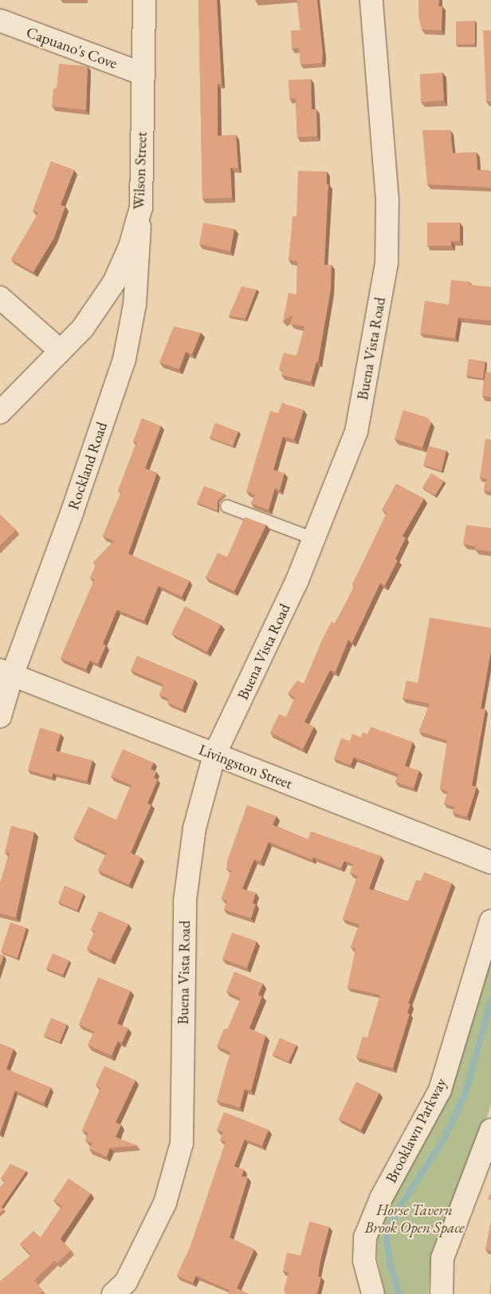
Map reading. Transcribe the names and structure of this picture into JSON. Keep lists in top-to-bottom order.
{
  "streets": {
    "street": [
      "Capuano's Cove",
      "Wilson Street",
      "Buena Vista Road",
      "Rockland Road",
      "Livingston Street",
      "Brooklawn Parkway"
    ]
  },
  "crossings": [
    ["Capuano's Cove", "Wilson Street"],
    ["Wilson Street", "Rockland Road"],
    ["Buena Vista Road", "Livingston Street"],
    ["Rockland Road", "Livingston Street"]
  ],
  "parks": ["Horse Tavern Brook Open Space"]
}
